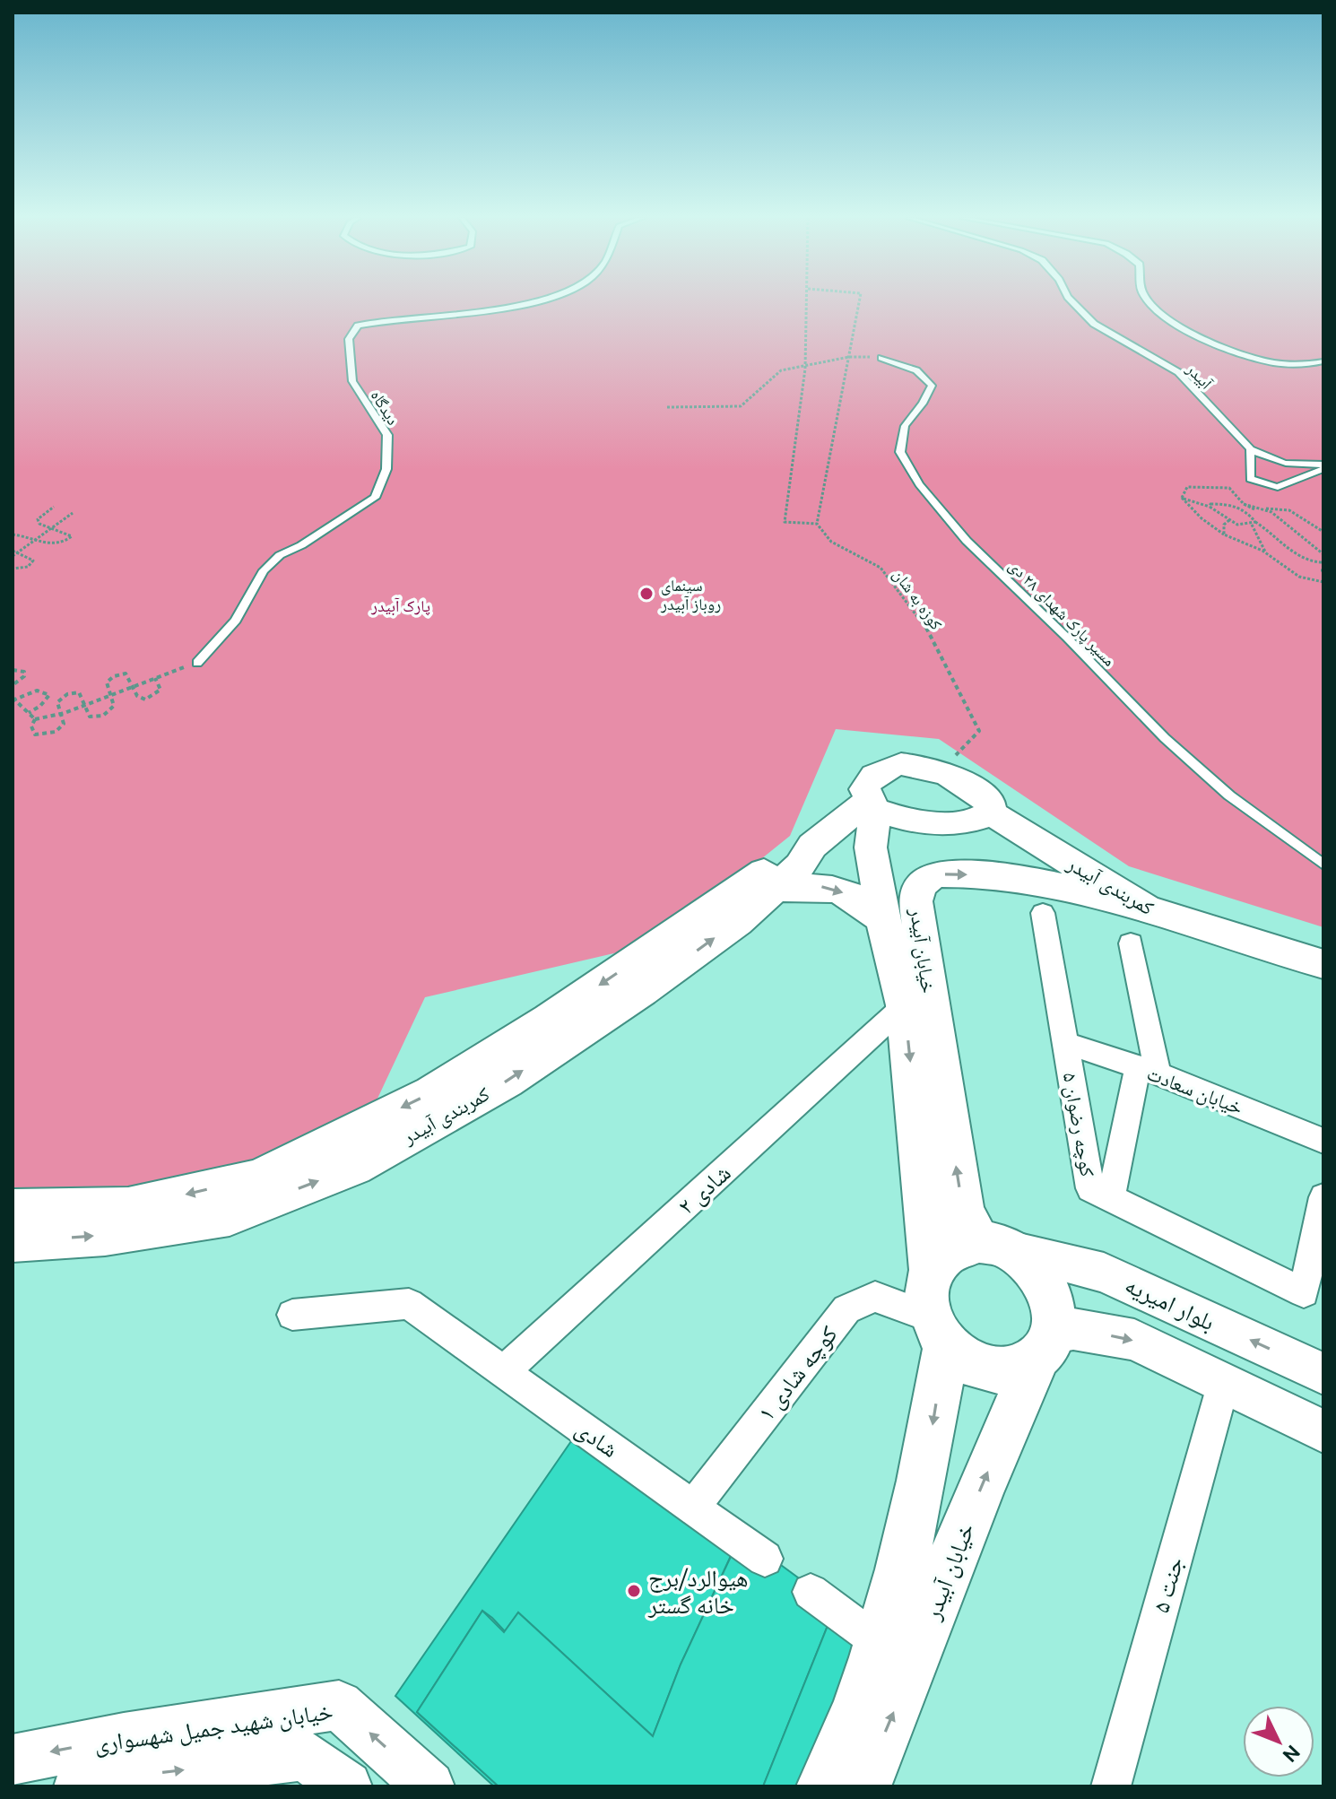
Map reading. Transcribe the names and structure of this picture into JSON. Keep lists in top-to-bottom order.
{
  "streets": {
    "main road": ["کمربندی آبیدر", "خیابان آبیدر"],
    "street": [
      "خیابان سعادت",
      "کوچه رضوان ۵",
      "شادی ۲",
      "بلوار امیریه",
      "کوچه شادی ۱",
      "شادی",
      "جنت ۵",
      "خیابان شهید جمیل شهسواری"
    ],
    "lane": ["آبیدر", "دیدگاه", "مسیر پارک شهدای ۲۸ دی"],
    "path": ["کوزه به شان"]
  },
  "crossings": [
    ["کوزه به شان", "کمربندی آبیدر"],
    ["کمربندی آبیدر", "خیابان آبیدر"],
    ["خیابان آبیدر", "شادی ۲"],
    ["خیابان آبیدر", "بلوار امیریه"],
    ["خیابان آبیدر", "کوچه شادی ۱"],
    ["خیابان آبیدر", "شادی"],
    ["خیابان سعادت", "کوچه رضوان ۵"],
    ["شادی ۲", "شادی"],
    ["بلوار امیریه", "کوچه شادی ۱"],
    ["کوچه شادی ۱", "شادی"]
  ],
  "parks": ["پارک آبیدر"],
  "places": ["سینمای روباز آبیدر", "هیوالرد/برج خانه گستر"],
  "north": "bottom right"
}
